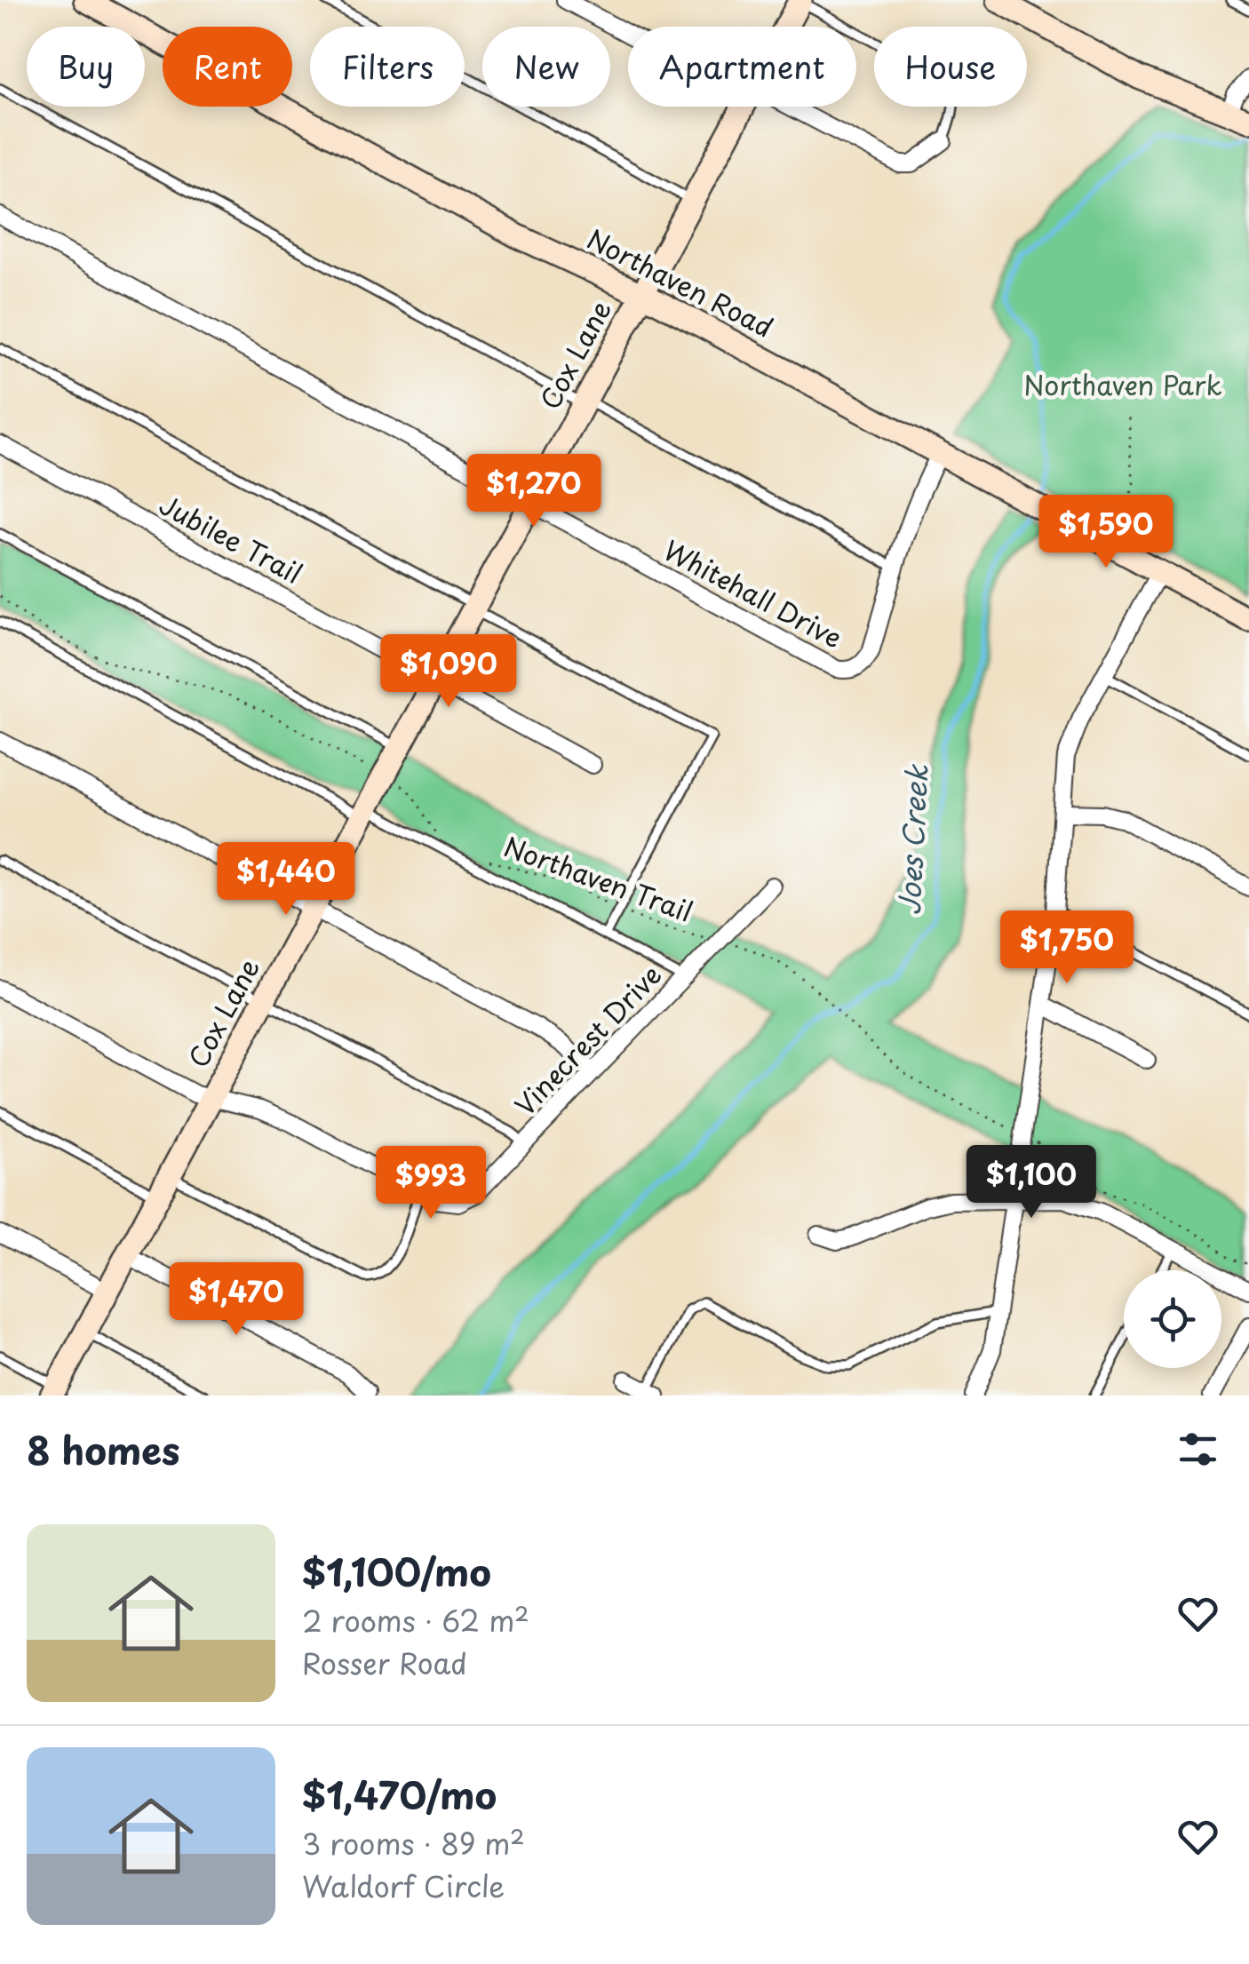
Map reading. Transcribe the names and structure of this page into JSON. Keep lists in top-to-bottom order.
{
  "streets": {
    "street": [
      "Northaven Road",
      "Cox Lane",
      "Jubilee Trail",
      "Whitehall Drive",
      "Vinecrest Drive"
    ],
    "path": ["Northaven Trail"]
  },
  "crossings": [
    ["Northaven Road", "Cox Lane"],
    ["Northaven Road", "Whitehall Drive"],
    ["Cox Lane", "Jubilee Trail"],
    ["Cox Lane", "Whitehall Drive"],
    ["Cox Lane", "Vinecrest Drive"],
    ["Northaven Trail", "Vinecrest Drive"]
  ],
  "water": ["Joes Creek"],
  "parks": ["Northaven Park"],
  "page": {
    "chip": [
      "Buy",
      "Rent",
      "Filters",
      "New",
      "Apartment",
      "House"
    ],
    "price": [
      "$1,270",
      "$1,590",
      "$1,090",
      "$1,440",
      "$1,750",
      "$1,100",
      "$993",
      "$1,470"
    ],
    "heading": "8 homes",
    "list": [
      {
        "name": "$1,100/mo",
        "note": "2 rooms · 62 m² · Rosser Road"
      },
      {
        "name": "$1,470/mo",
        "note": "3 rooms · 89 m² · Waldorf Circle"
      }
    ]
  }
}
